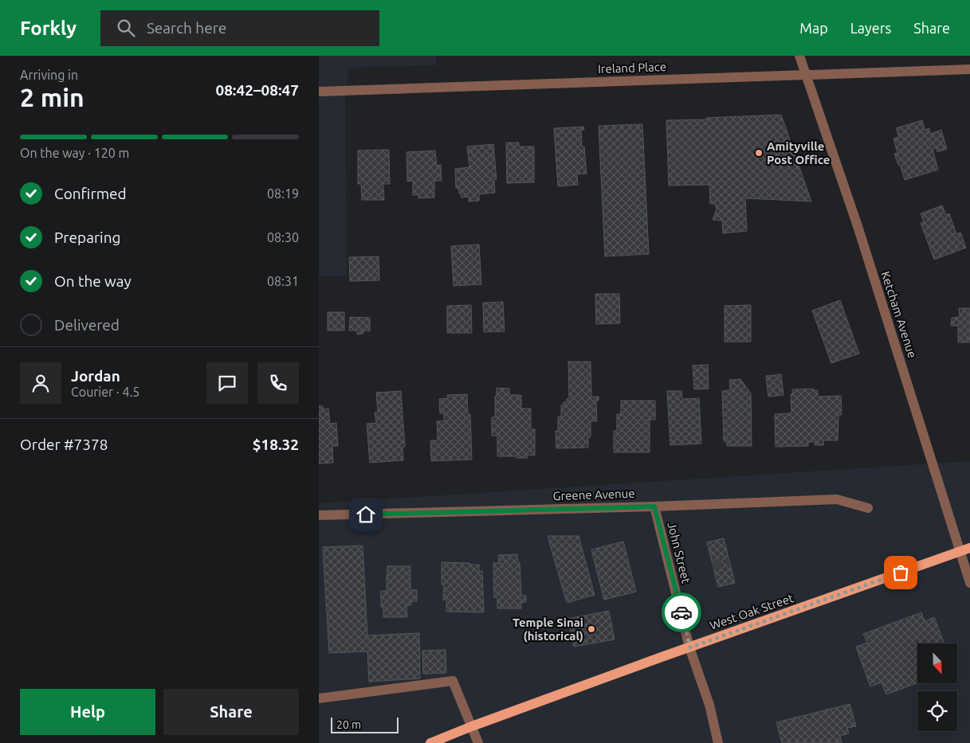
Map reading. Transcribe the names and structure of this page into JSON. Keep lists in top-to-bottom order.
{
  "streets": {
    "main road": ["West Oak Street"],
    "street": [
      "Ireland Place",
      "Ketcham Avenue",
      "Greene Avenue",
      "John Street"
    ]
  },
  "crossings": [
    ["Ireland Place", "Ketcham Avenue"],
    ["Ketcham Avenue", "West Oak Street"],
    ["Greene Avenue", "John Street"],
    ["John Street", "West Oak Street"]
  ],
  "places": ["Amityville Post Office", "Temple Sinai (historical)"],
  "scale_bar": "20 m",
  "north": "bottom",
  "page": {
    "header": "Forkly",
    "search": "Search here",
    "nav": ["Map", "Layers", "Share"],
    "heading": ["2 min", "Arriving in", "08:42–08:47"],
    "panel": [
      "Jordan",
      "Courier · 4.5",
      "Order #7378",
      "$18.32"
    ],
    "bar": "On the way · 120 m",
    "list": [
      ["Confirmed", "08:19"],
      ["Preparing", "08:30"],
      ["On the way", "08:31"],
      "Delivered"
    ],
    "buttons": ["Help", "Share"],
    "scale": "20 m"
  }
}
